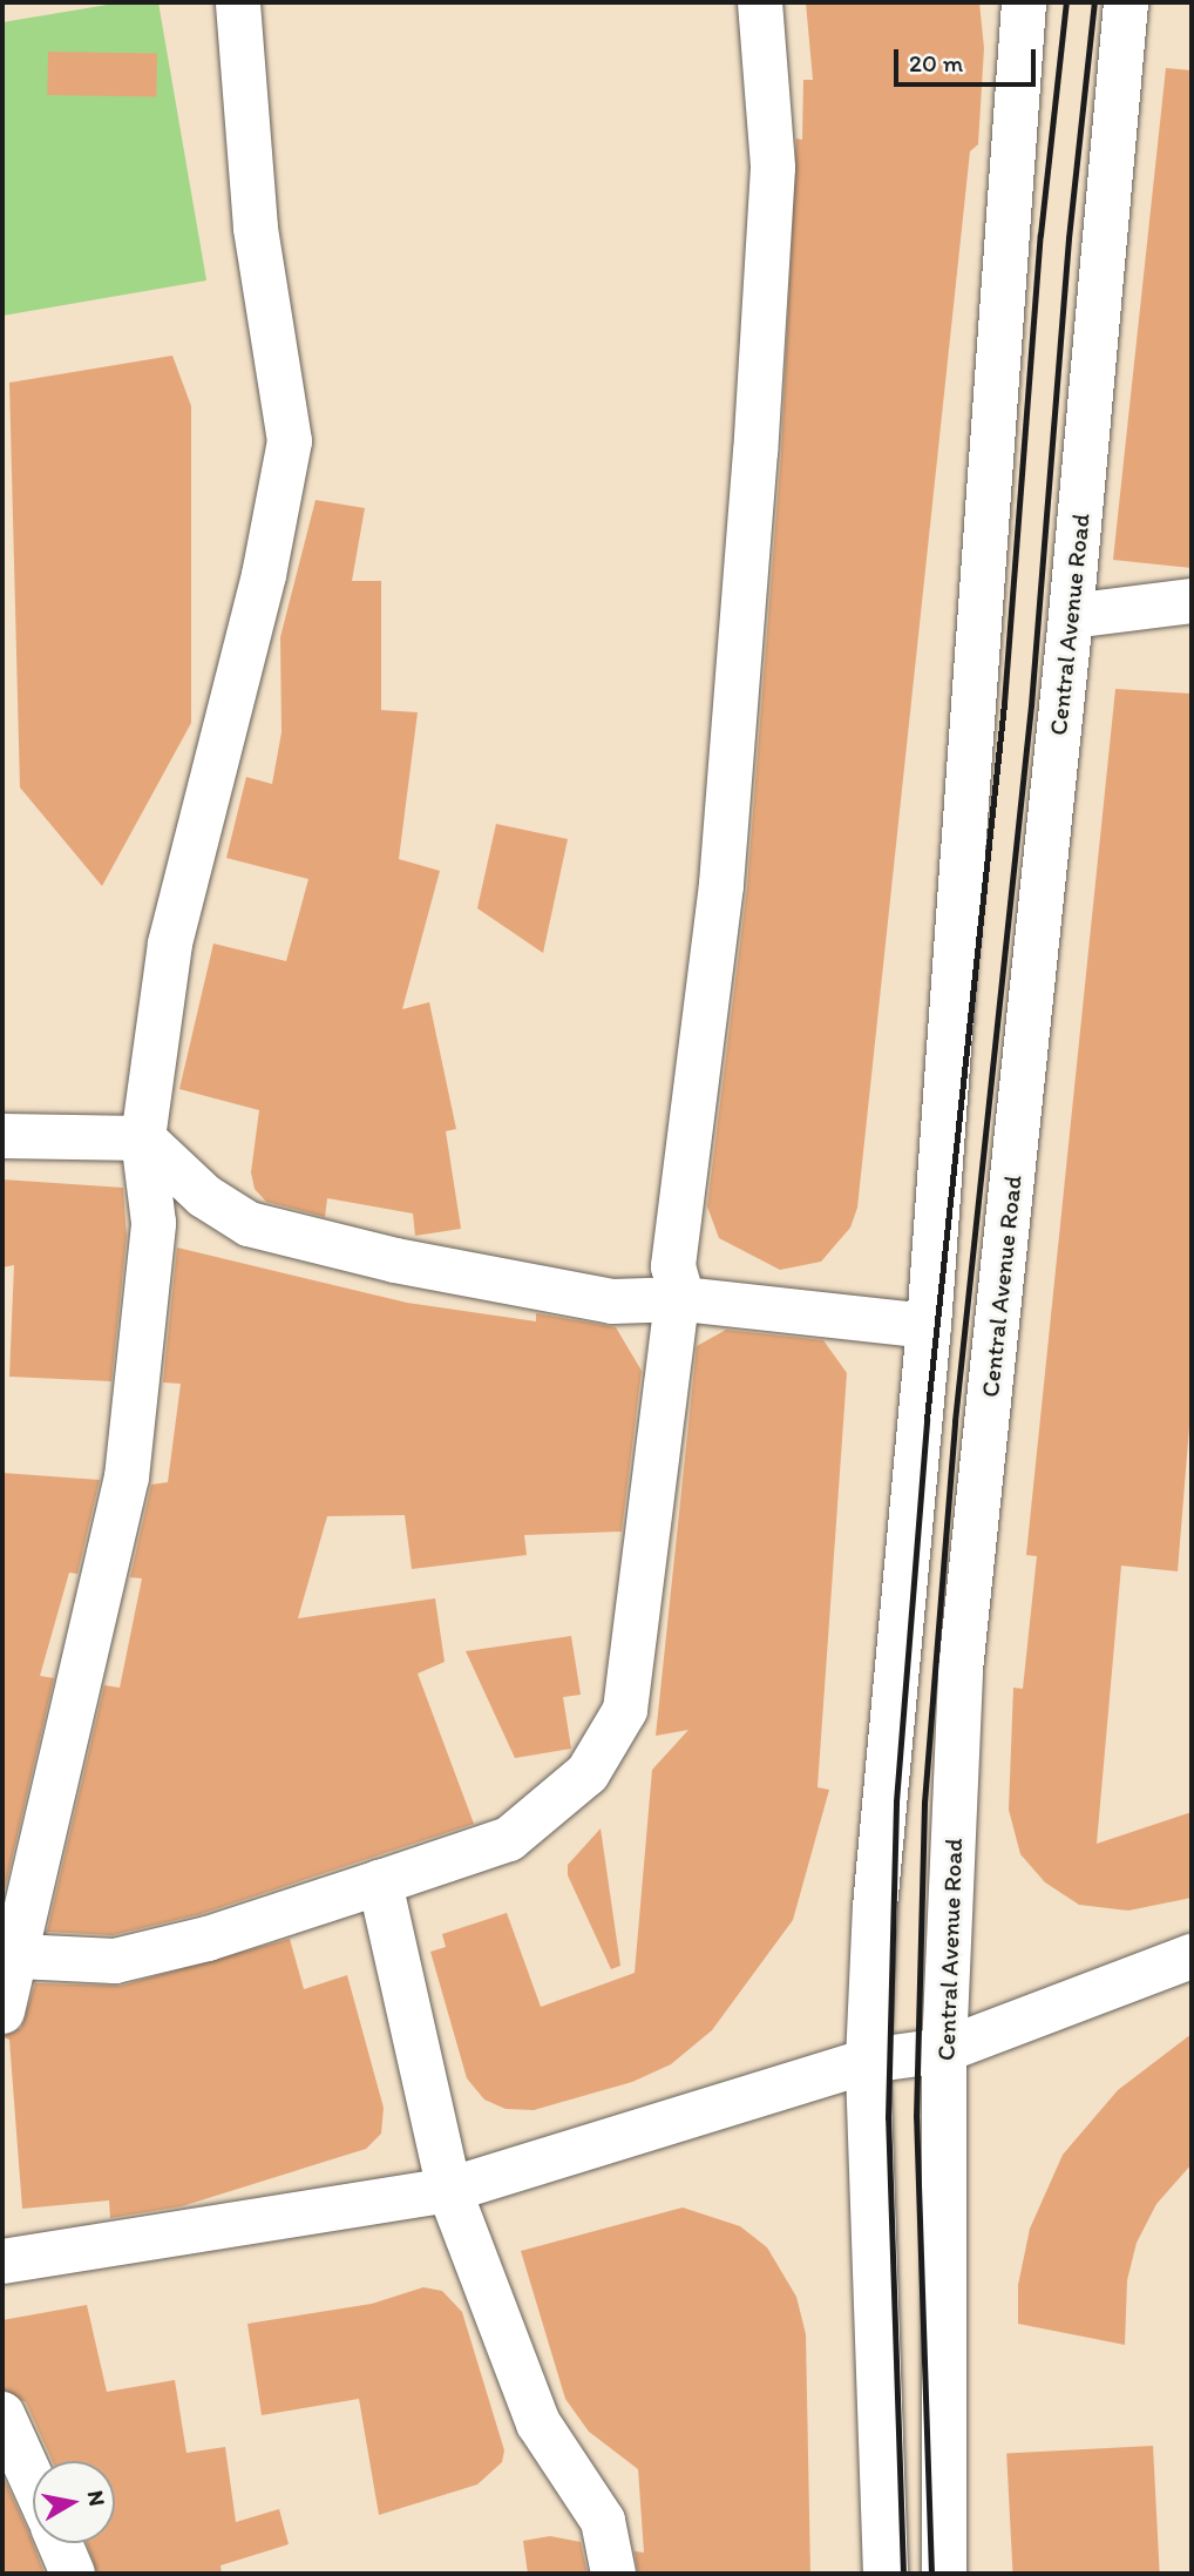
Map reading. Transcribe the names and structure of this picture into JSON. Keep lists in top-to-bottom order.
{
  "streets": {
    "street": ["Central Avenue Road"]
  },
  "scale_bar": "20 m",
  "north": "right"
}
